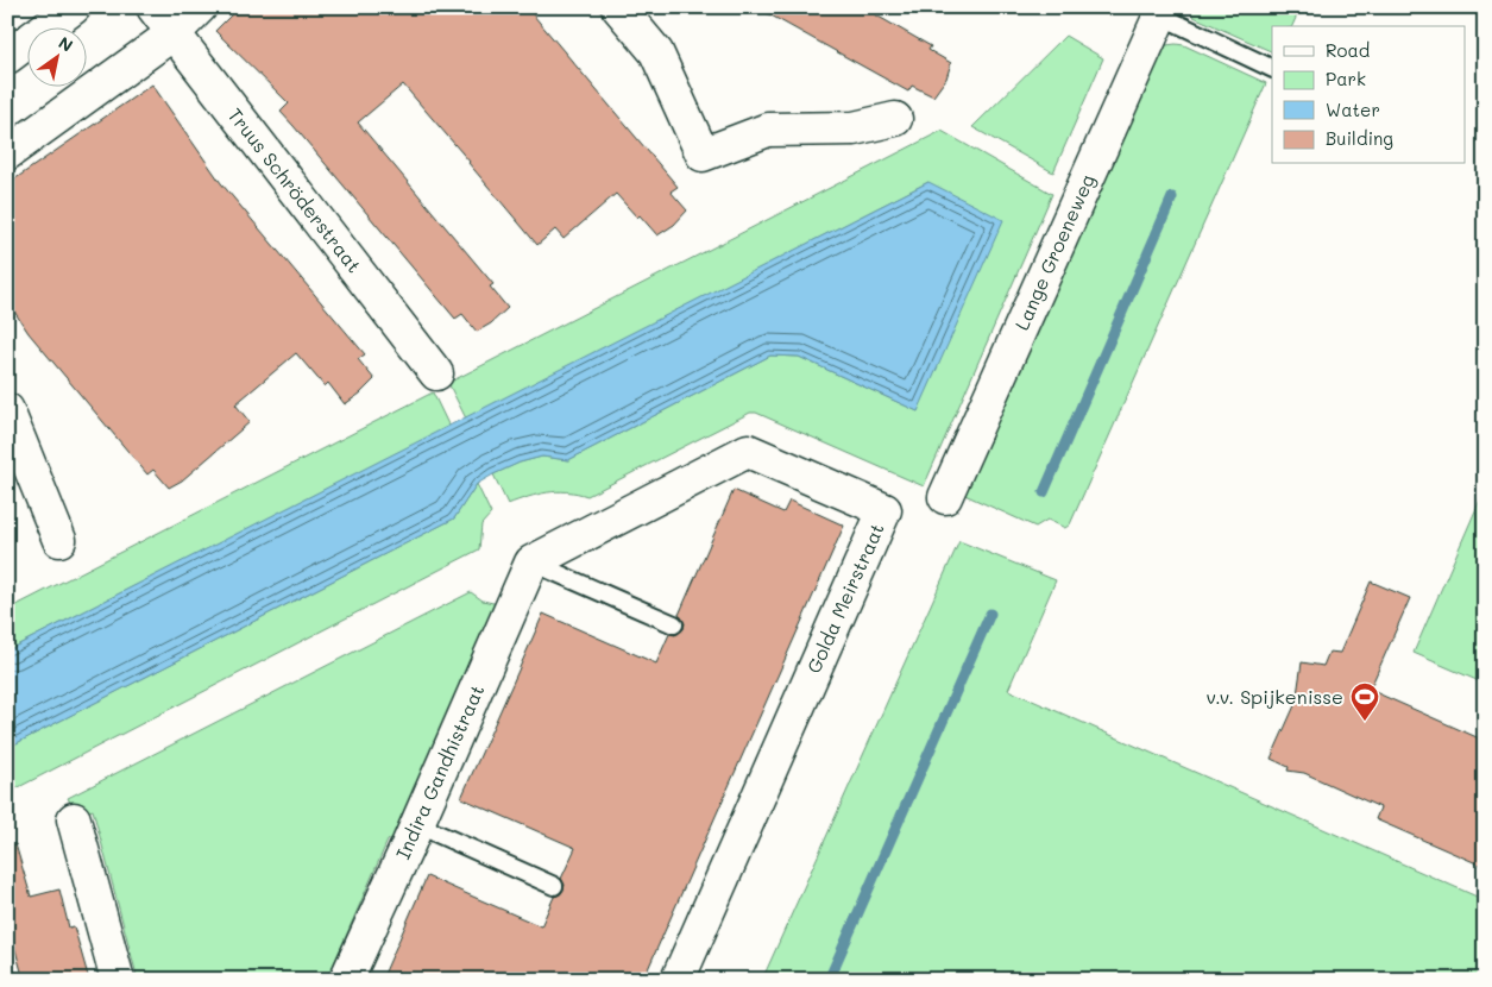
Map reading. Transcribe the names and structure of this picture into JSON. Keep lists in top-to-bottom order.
{
  "streets": {
    "street": [
      "Truus Schröderstraat",
      "Lange Groeneweg",
      "Golda Meirstraat",
      "Indira Gandhistraat"
    ]
  },
  "crossings": [
    ["Golda Meirstraat", "Indira Gandhistraat"]
  ],
  "places": {
    "sports": ["v.v. Spijkenisse"]
  },
  "legend": [
    "Road",
    "Park",
    "Water",
    "Building"
  ],
  "north": "top right"
}
